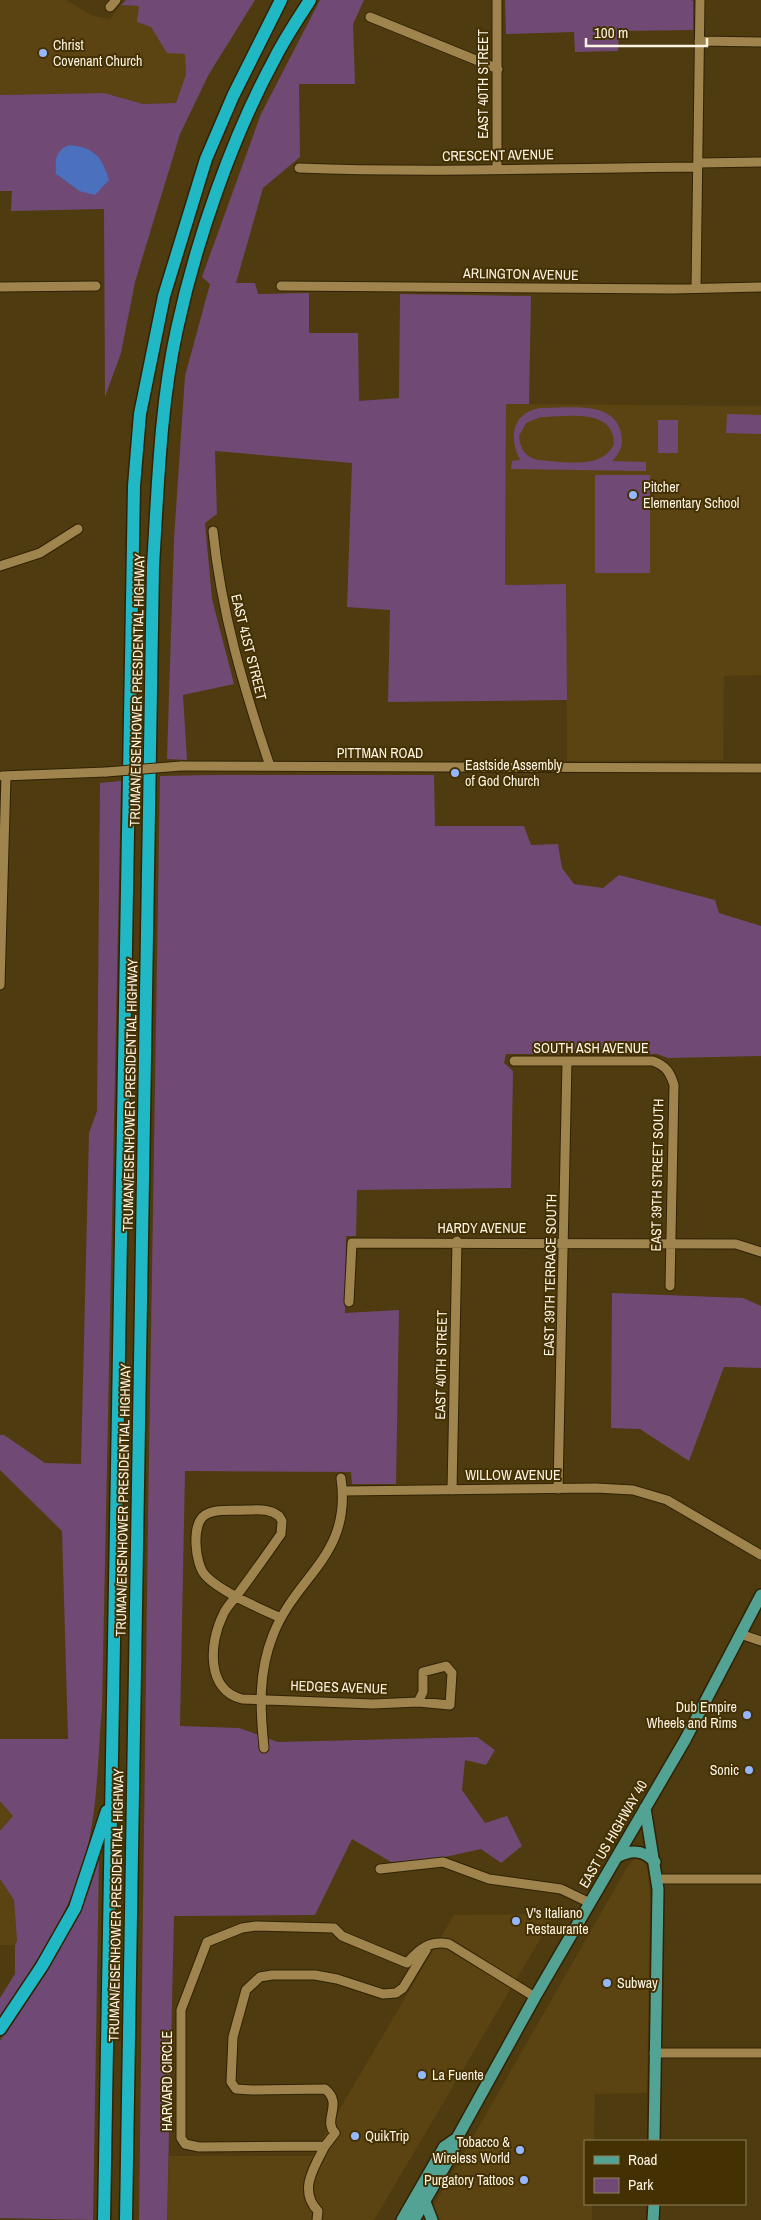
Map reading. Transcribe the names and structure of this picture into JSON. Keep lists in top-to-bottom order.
{
  "streets": {
    "highway": ["TRUMAN/EISENHOWER PRESIDENTIAL HIGHWAY"],
    "main road": ["EAST US HIGHWAY 40"],
    "street": [
      "EAST 40TH STREET",
      "CRESCENT AVENUE",
      "ARLINGTON AVENUE",
      "EAST 41ST STREET",
      "PITTMAN ROAD",
      "SOUTH ASH AVENUE",
      "EAST 39TH STREET SOUTH",
      "HARDY AVENUE",
      "EAST 39TH TERRACE SOUTH",
      "WILLOW AVENUE",
      "HEDGES AVENUE",
      "HARVARD CIRCLE"
    ]
  },
  "crossings": [
    ["EAST 40TH STREET", "CRESCENT AVENUE"],
    ["EAST 40TH STREET", "HARDY AVENUE"],
    ["EAST 40TH STREET", "WILLOW AVENUE"],
    ["EAST 41ST STREET", "PITTMAN ROAD"],
    ["SOUTH ASH AVENUE", "EAST 39TH STREET SOUTH"],
    ["SOUTH ASH AVENUE", "EAST 39TH TERRACE SOUTH"],
    ["EAST 39TH STREET SOUTH", "HARDY AVENUE"],
    ["HARDY AVENUE", "EAST 39TH TERRACE SOUTH"],
    ["EAST 39TH TERRACE SOUTH", "WILLOW AVENUE"]
  ],
  "places": [
    "Christ Covenant Church",
    "Pitcher Elementary School",
    "Eastside Assembly of God Church",
    "Dub Empire Wheels and Rims",
    "Sonic",
    "V's Italiano Restaurante",
    "Subway",
    "La Fuente",
    "QuikTrip",
    "Tobacco & Wireless World",
    "Purgatory Tattoos"
  ],
  "legend": ["Road", "Park"],
  "scale_bar": "100 m"
}
